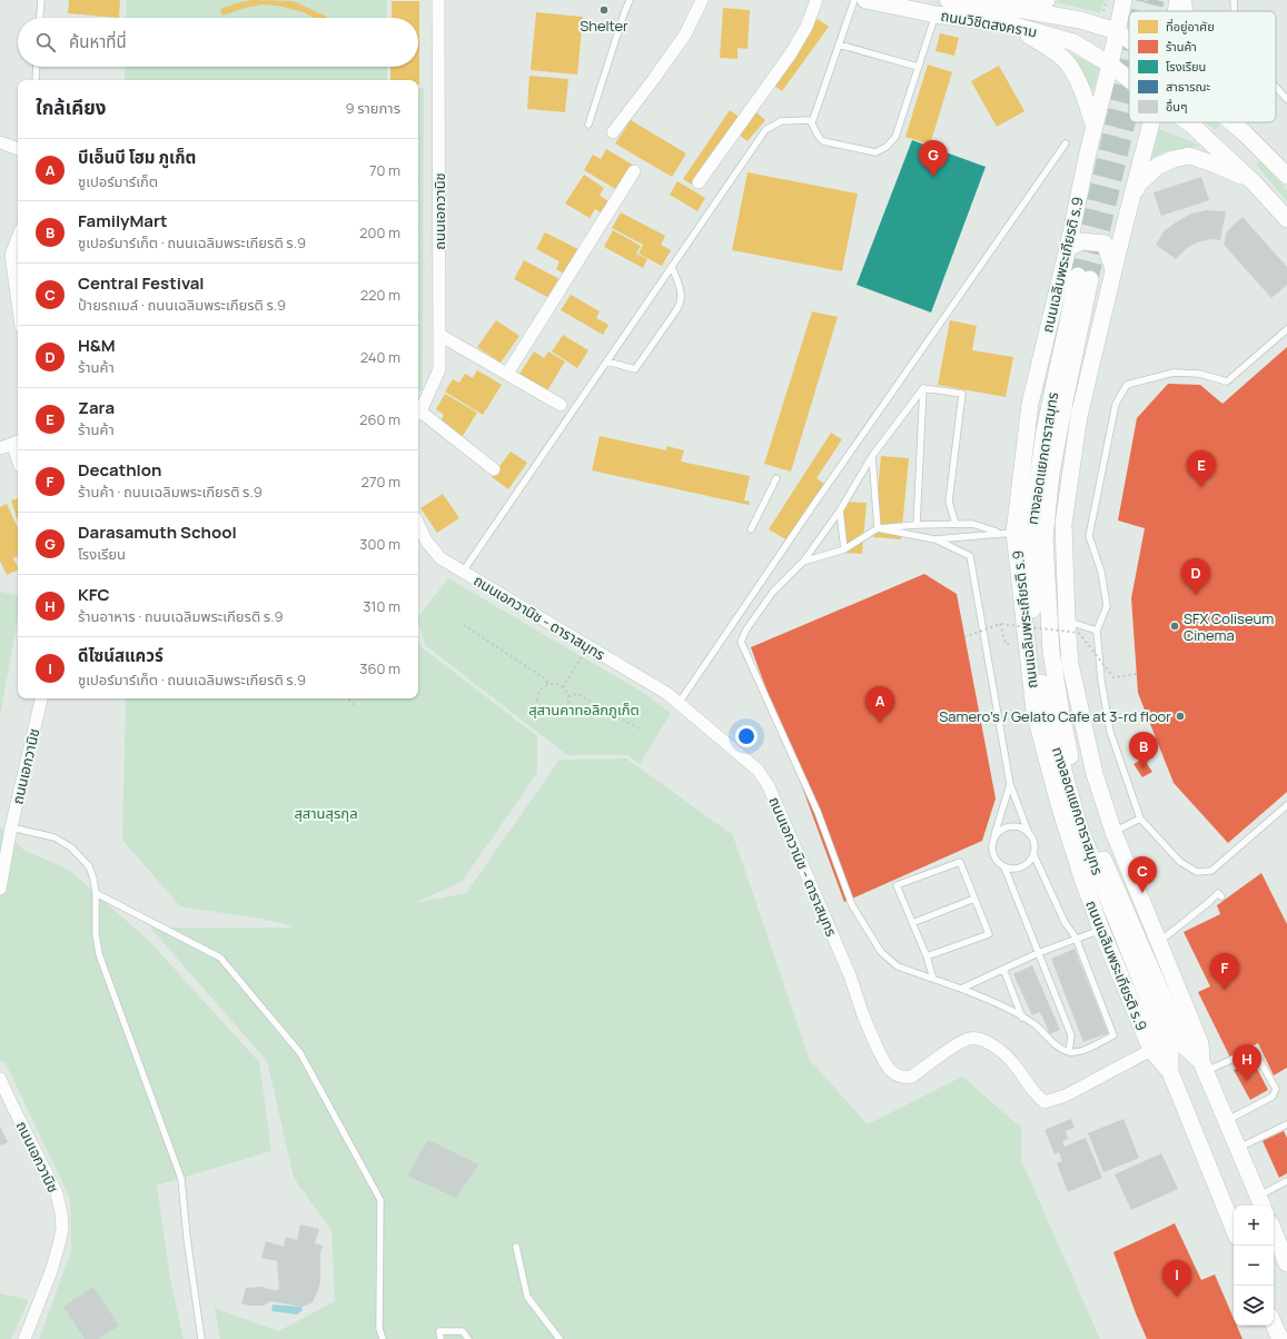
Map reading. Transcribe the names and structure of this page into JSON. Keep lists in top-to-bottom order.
{
  "streets": {
    "main road": ["ถนนวิชิตสงคราม", "ถนนเฉลิมพระเกียรติ ร.9", "ทางลอดแยกดาราสมุทร"],
    "street": ["ถนนเอกวานิช", "ถนนเอกวานิช - ดาราสมุทร"]
  },
  "crossings": [
    ["ถนนวิชิตสงคราม", "ถนนเฉลิมพระเกียรติ ร.9"],
    ["ถนนเฉลิมพระเกียรติ ร.9", "ทางลอดแยกดาราสมุทร"],
    ["ถนนเฉลิมพระเกียรติ ร.9", "ถนนเอกวานิช - ดาราสมุทร"]
  ],
  "parks": ["สุสานคาทอลิกภูเก็ต", "สุสานสุรกุล"],
  "places": ["Shelter", "SFX Coliseum Cinema", "Samero's / Gelato Cafe at 3-rd floor"],
  "legend": [
    "ที่อยู่อาศัย",
    "ร้านค้า",
    "โรงเรียน",
    "สาธารณะ",
    "อื่นๆ"
  ],
  "page": {
    "search": "ค้นหาที่นี่",
    "heading": ["ใกล้เคียง", "9 รายการ"],
    "list": [
      {
        "mark": "A",
        "name": "บีเอ็นบี โฮม ภูเก็ต",
        "note": "ซูเปอร์มาร์เก็ต",
        "value": "70 m"
      },
      {
        "mark": "B",
        "name": "FamilyMart",
        "note": "ซูเปอร์มาร์เก็ต · ถนนเฉลิมพระเกียรติ ร.9",
        "value": "200 m"
      },
      {
        "mark": "C",
        "name": "Central Festival",
        "note": "ป้ายรถเมล์ · ถนนเฉลิมพระเกียรติ ร.9",
        "value": "220 m"
      },
      {
        "mark": "D",
        "name": "H&M",
        "note": "ร้านค้า",
        "value": "240 m"
      },
      {
        "mark": "E",
        "name": "Zara",
        "note": "ร้านค้า",
        "value": "260 m"
      },
      {
        "mark": "F",
        "name": "Decathlon",
        "note": "ร้านค้า · ถนนเฉลิมพระเกียรติ ร.9",
        "value": "270 m"
      },
      {
        "mark": "G",
        "name": "Darasamuth School",
        "note": "โรงเรียน",
        "value": "300 m"
      },
      {
        "mark": "H",
        "name": "KFC",
        "note": "ร้านอาหาร · ถนนเฉลิมพระเกียรติ ร.9",
        "value": "310 m"
      },
      {
        "mark": "I",
        "name": "ดีไซน์สแควร์",
        "note": "ซูเปอร์มาร์เก็ต · ถนนเฉลิมพระเกียรติ ร.9",
        "value": "360 m"
      }
    ],
    "pins": [
      "G",
      "E",
      "D",
      "A",
      "B",
      "C",
      "F",
      "H",
      "I"
    ],
    "map_buttons": ["+", "−"]
  }
}
